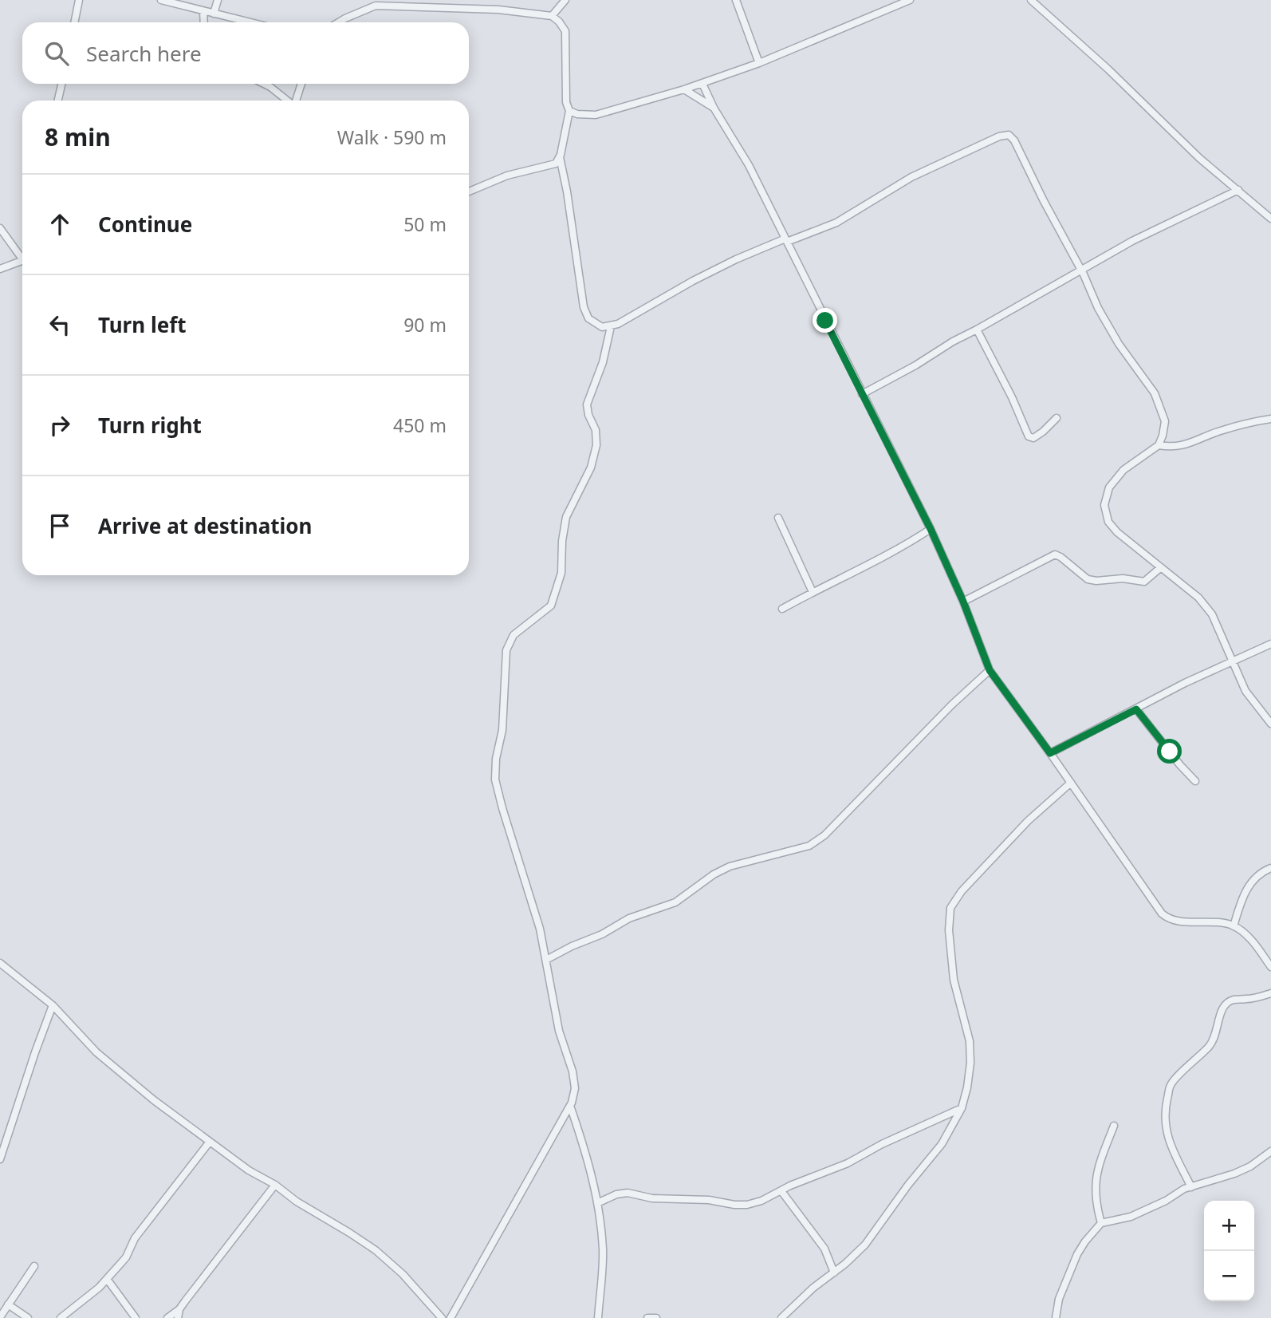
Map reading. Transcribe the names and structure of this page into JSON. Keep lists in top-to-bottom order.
{
  "page": {
    "search": "Search here",
    "heading": ["8 min", "Walk · 590 m"],
    "list": [
      ["Continue", "50 m"],
      ["Turn left", "90 m"],
      ["Turn right", "450 m"],
      "Arrive at destination"
    ],
    "map_buttons": ["+", "−"]
  }
}
